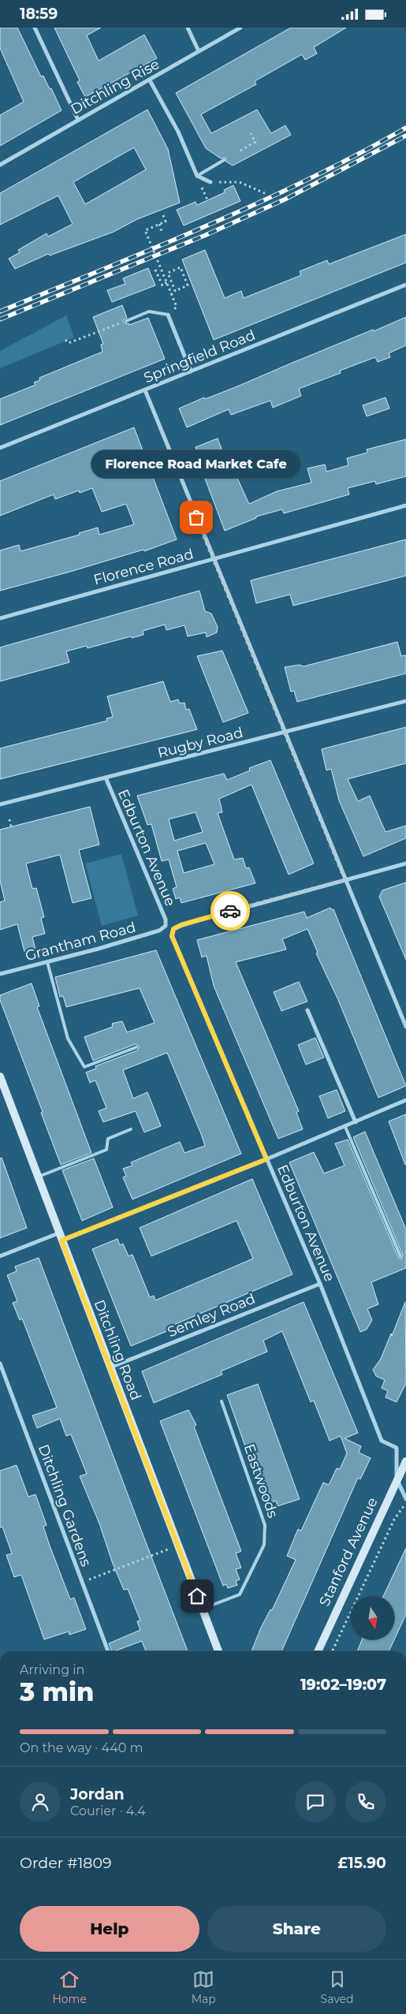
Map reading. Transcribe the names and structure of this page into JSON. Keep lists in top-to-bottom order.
{
  "streets": {
    "street": [
      "Ditchling Rise",
      "Springfield Road",
      "Florence Road",
      "Rugby Road",
      "Edburton Avenue",
      "Grantham Road",
      "Semley Road",
      "Ditchling Road",
      "Ditchling Gardens",
      "Stanford Avenue"
    ],
    "lane": ["Eastwoods"]
  },
  "crossings": [
    ["Rugby Road", "Edburton Avenue"],
    ["Edburton Avenue", "Grantham Road"],
    ["Edburton Avenue", "Semley Road"],
    ["Edburton Avenue", "Stanford Avenue"],
    ["Semley Road", "Ditchling Road"],
    ["Ditchling Road", "Eastwoods"]
  ],
  "places": ["Florence Road Market Cafe"],
  "north": "bottom",
  "page": {
    "status": "18:59",
    "bubble": "Florence Road Market Cafe",
    "heading": ["3 min", "Arriving in", "19:02–19:07"],
    "panel": [
      "Jordan",
      "Courier · 4.4",
      "Order #1809",
      "£15.90"
    ],
    "bar": "On the way · 440 m",
    "buttons": ["Help", "Share"],
    "tabs": ["Home", "Map", "Saved"]
  }
}
